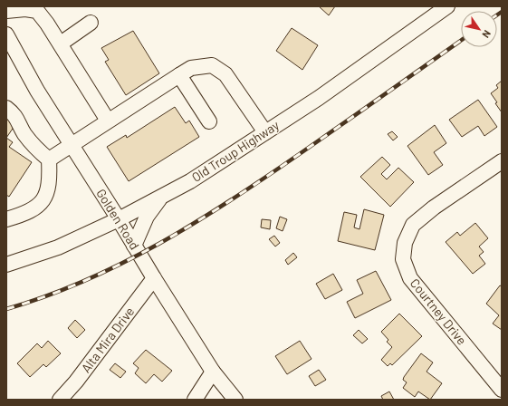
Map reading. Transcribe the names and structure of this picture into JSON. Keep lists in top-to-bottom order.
{
  "streets": {
    "street": [
      "Old Troup Highway",
      "Golden Road",
      "Courtney Drive",
      "Alta Mira Drive"
    ]
  },
  "crossings": [
    ["Old Troup Highway", "Golden Road"],
    ["Golden Road", "Alta Mira Drive"]
  ],
  "north": "bottom right"
}
